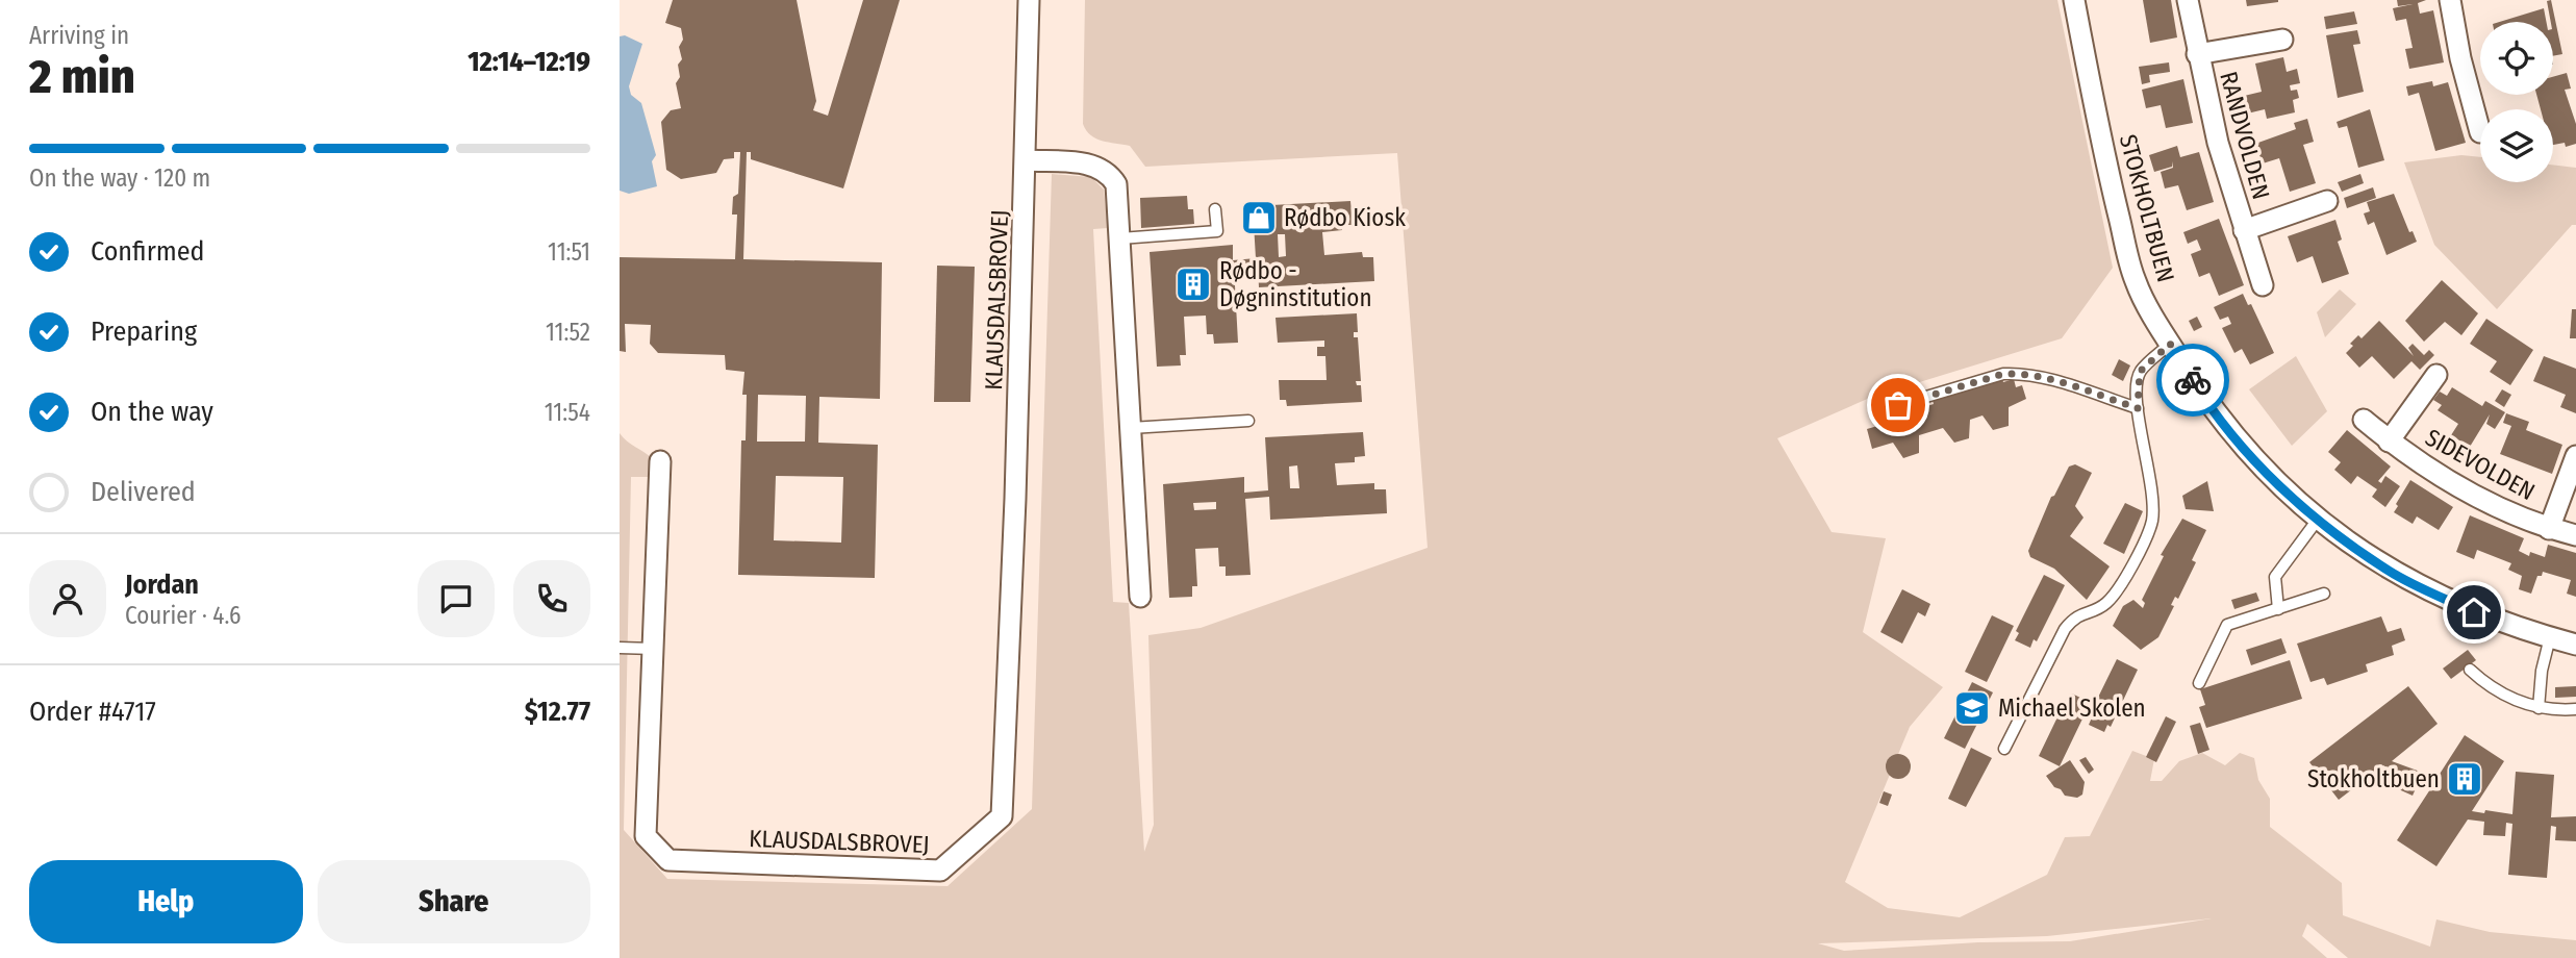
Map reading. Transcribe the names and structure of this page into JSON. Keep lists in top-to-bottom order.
{
  "streets": {
    "street": [
      "RANDVOLDEN",
      "STOKHOLTBUEN",
      "KLAUSDALSBROVEJ",
      "SIDEVOLDEN"
    ]
  },
  "places": {
    "shop": ["Rødbo Kiosk"],
    "building": ["Rødbo - Døgninstitution", "Stokholtbuen"],
    "school or university": ["Michael Skolen"]
  },
  "page": {
    "heading": ["2 min", "Arriving in", "12:14–12:19"],
    "panel": [
      "Jordan",
      "Courier · 4.6",
      "Order #4717",
      "$12.77"
    ],
    "bar": "On the way · 120 m",
    "list": [
      ["Confirmed", "11:51"],
      ["Preparing", "11:52"],
      ["On the way", "11:54"],
      "Delivered"
    ],
    "buttons": ["Help", "Share"]
  }
}
